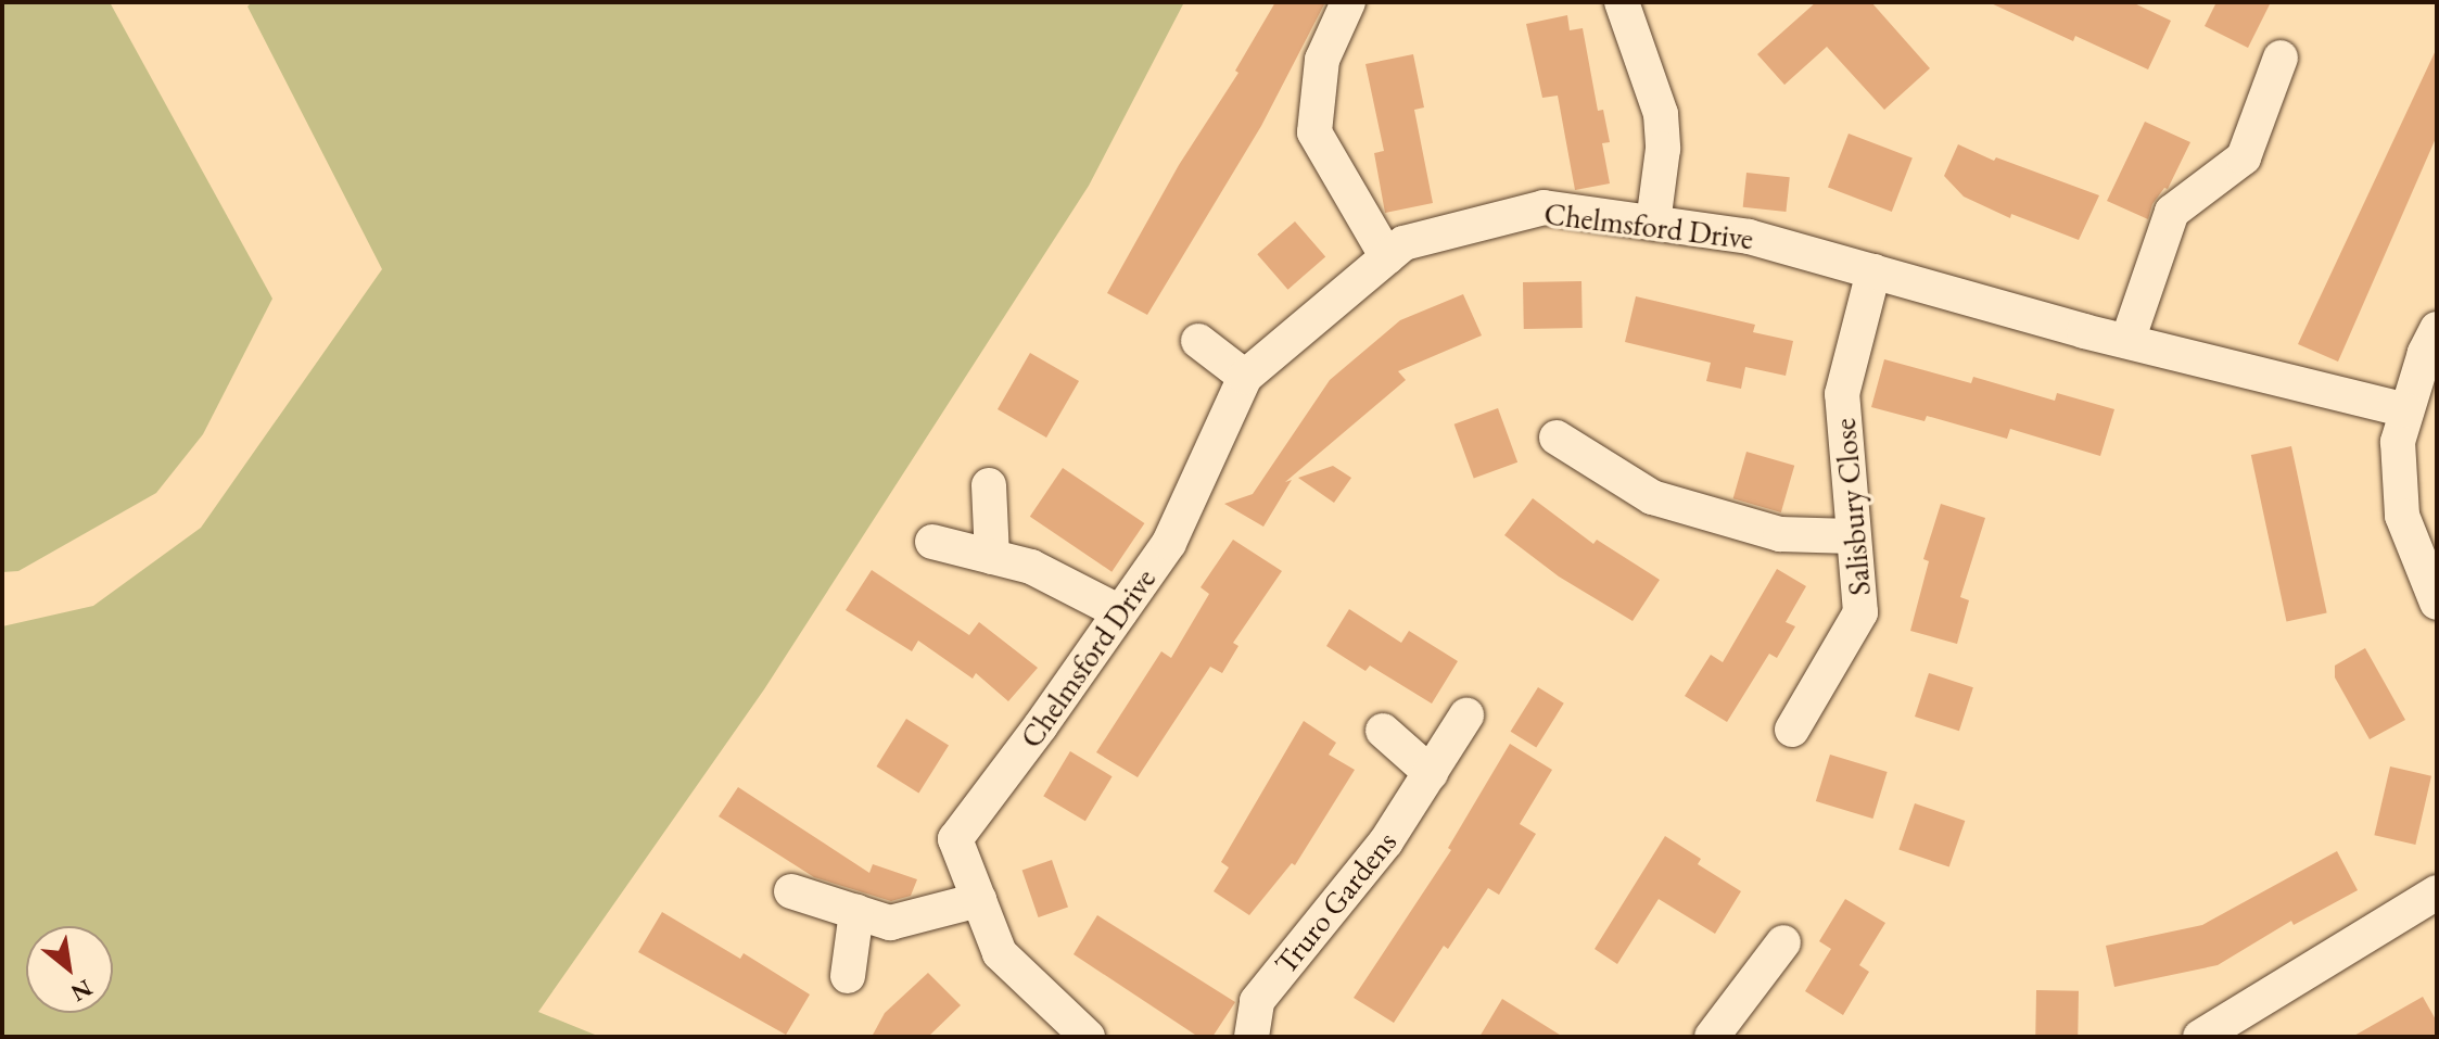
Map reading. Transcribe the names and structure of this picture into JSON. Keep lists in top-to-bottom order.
{
  "streets": {
    "street": ["Chelmsford Drive", "Salisbury Close", "Truro Gardens"]
  },
  "crossings": [
    ["Chelmsford Drive", "Salisbury Close"]
  ],
  "north": "bottom right"
}
